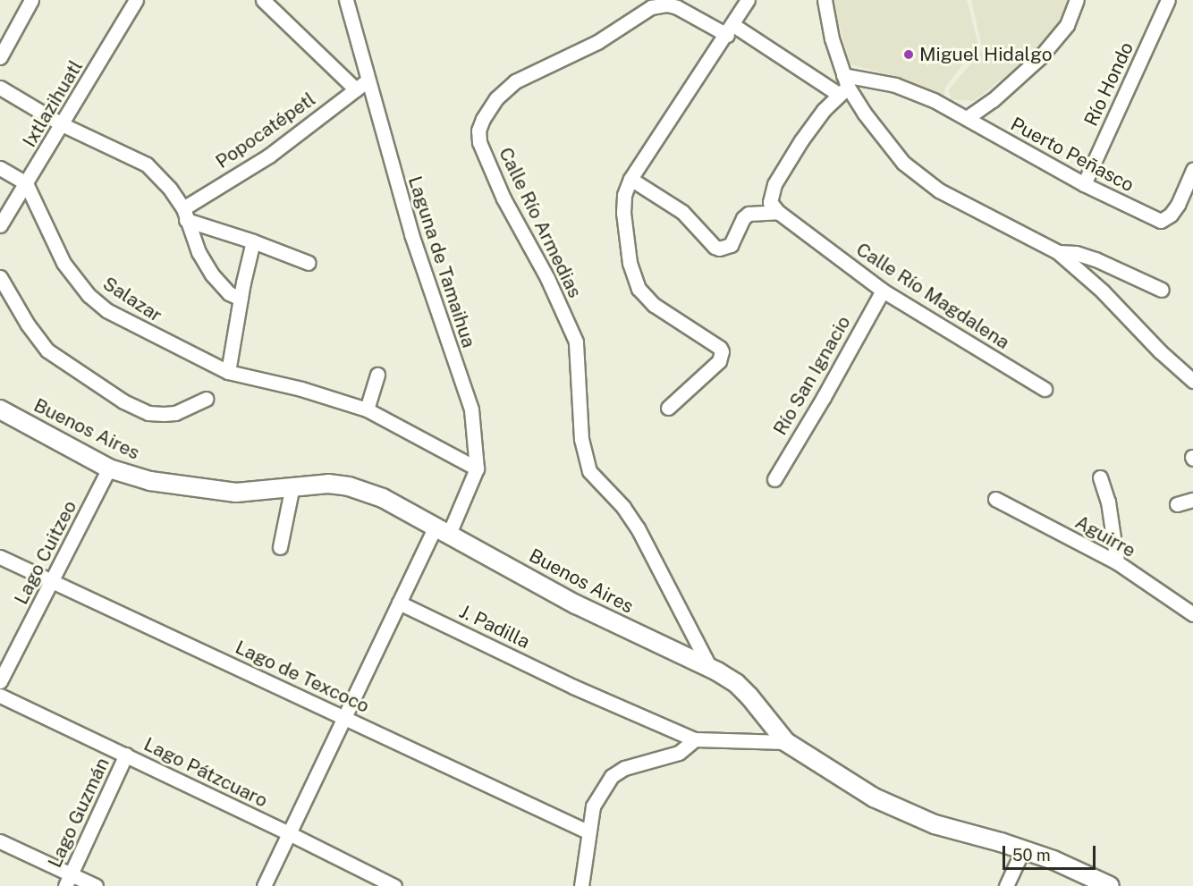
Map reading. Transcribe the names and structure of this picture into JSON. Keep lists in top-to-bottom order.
{
  "streets": {
    "street": [
      "Río Hondo",
      "Ixtlazihuatl",
      "Popocatépetl",
      "Puerto Peñasco",
      "Calle Río Armedias",
      "Laguna de Tamaihua",
      "Calle Río Magdalena",
      "Salazar",
      "Río San Ignacio",
      "Buenos Aires",
      "Aguirre",
      "Lago Cuitzeo",
      "J. Padilla",
      "Lago de Texcoco",
      "Lago Pátzcuaro",
      "Lago Guzmán"
    ]
  },
  "crossings": [
    ["Río Hondo", "Puerto Peñasco"],
    ["Ixtlazihuatl", "Salazar"],
    ["Popocatépetl", "Laguna de Tamaihua"],
    ["Puerto Peñasco", "Calle Río Armedias"],
    ["Calle Río Armedias", "Buenos Aires"],
    ["Laguna de Tamaihua", "Salazar"],
    ["Laguna de Tamaihua", "Buenos Aires"],
    ["Laguna de Tamaihua", "J. Padilla"],
    ["Laguna de Tamaihua", "Lago de Texcoco"],
    ["Laguna de Tamaihua", "Lago Pátzcuaro"],
    ["Calle Río Magdalena", "Río San Ignacio"],
    ["Buenos Aires", "Lago Cuitzeo"],
    ["Lago Cuitzeo", "Lago de Texcoco"],
    ["Lago Pátzcuaro", "Lago Guzmán"]
  ],
  "places": ["Miguel Hidalgo"],
  "scale_bar": "50 m"
}
